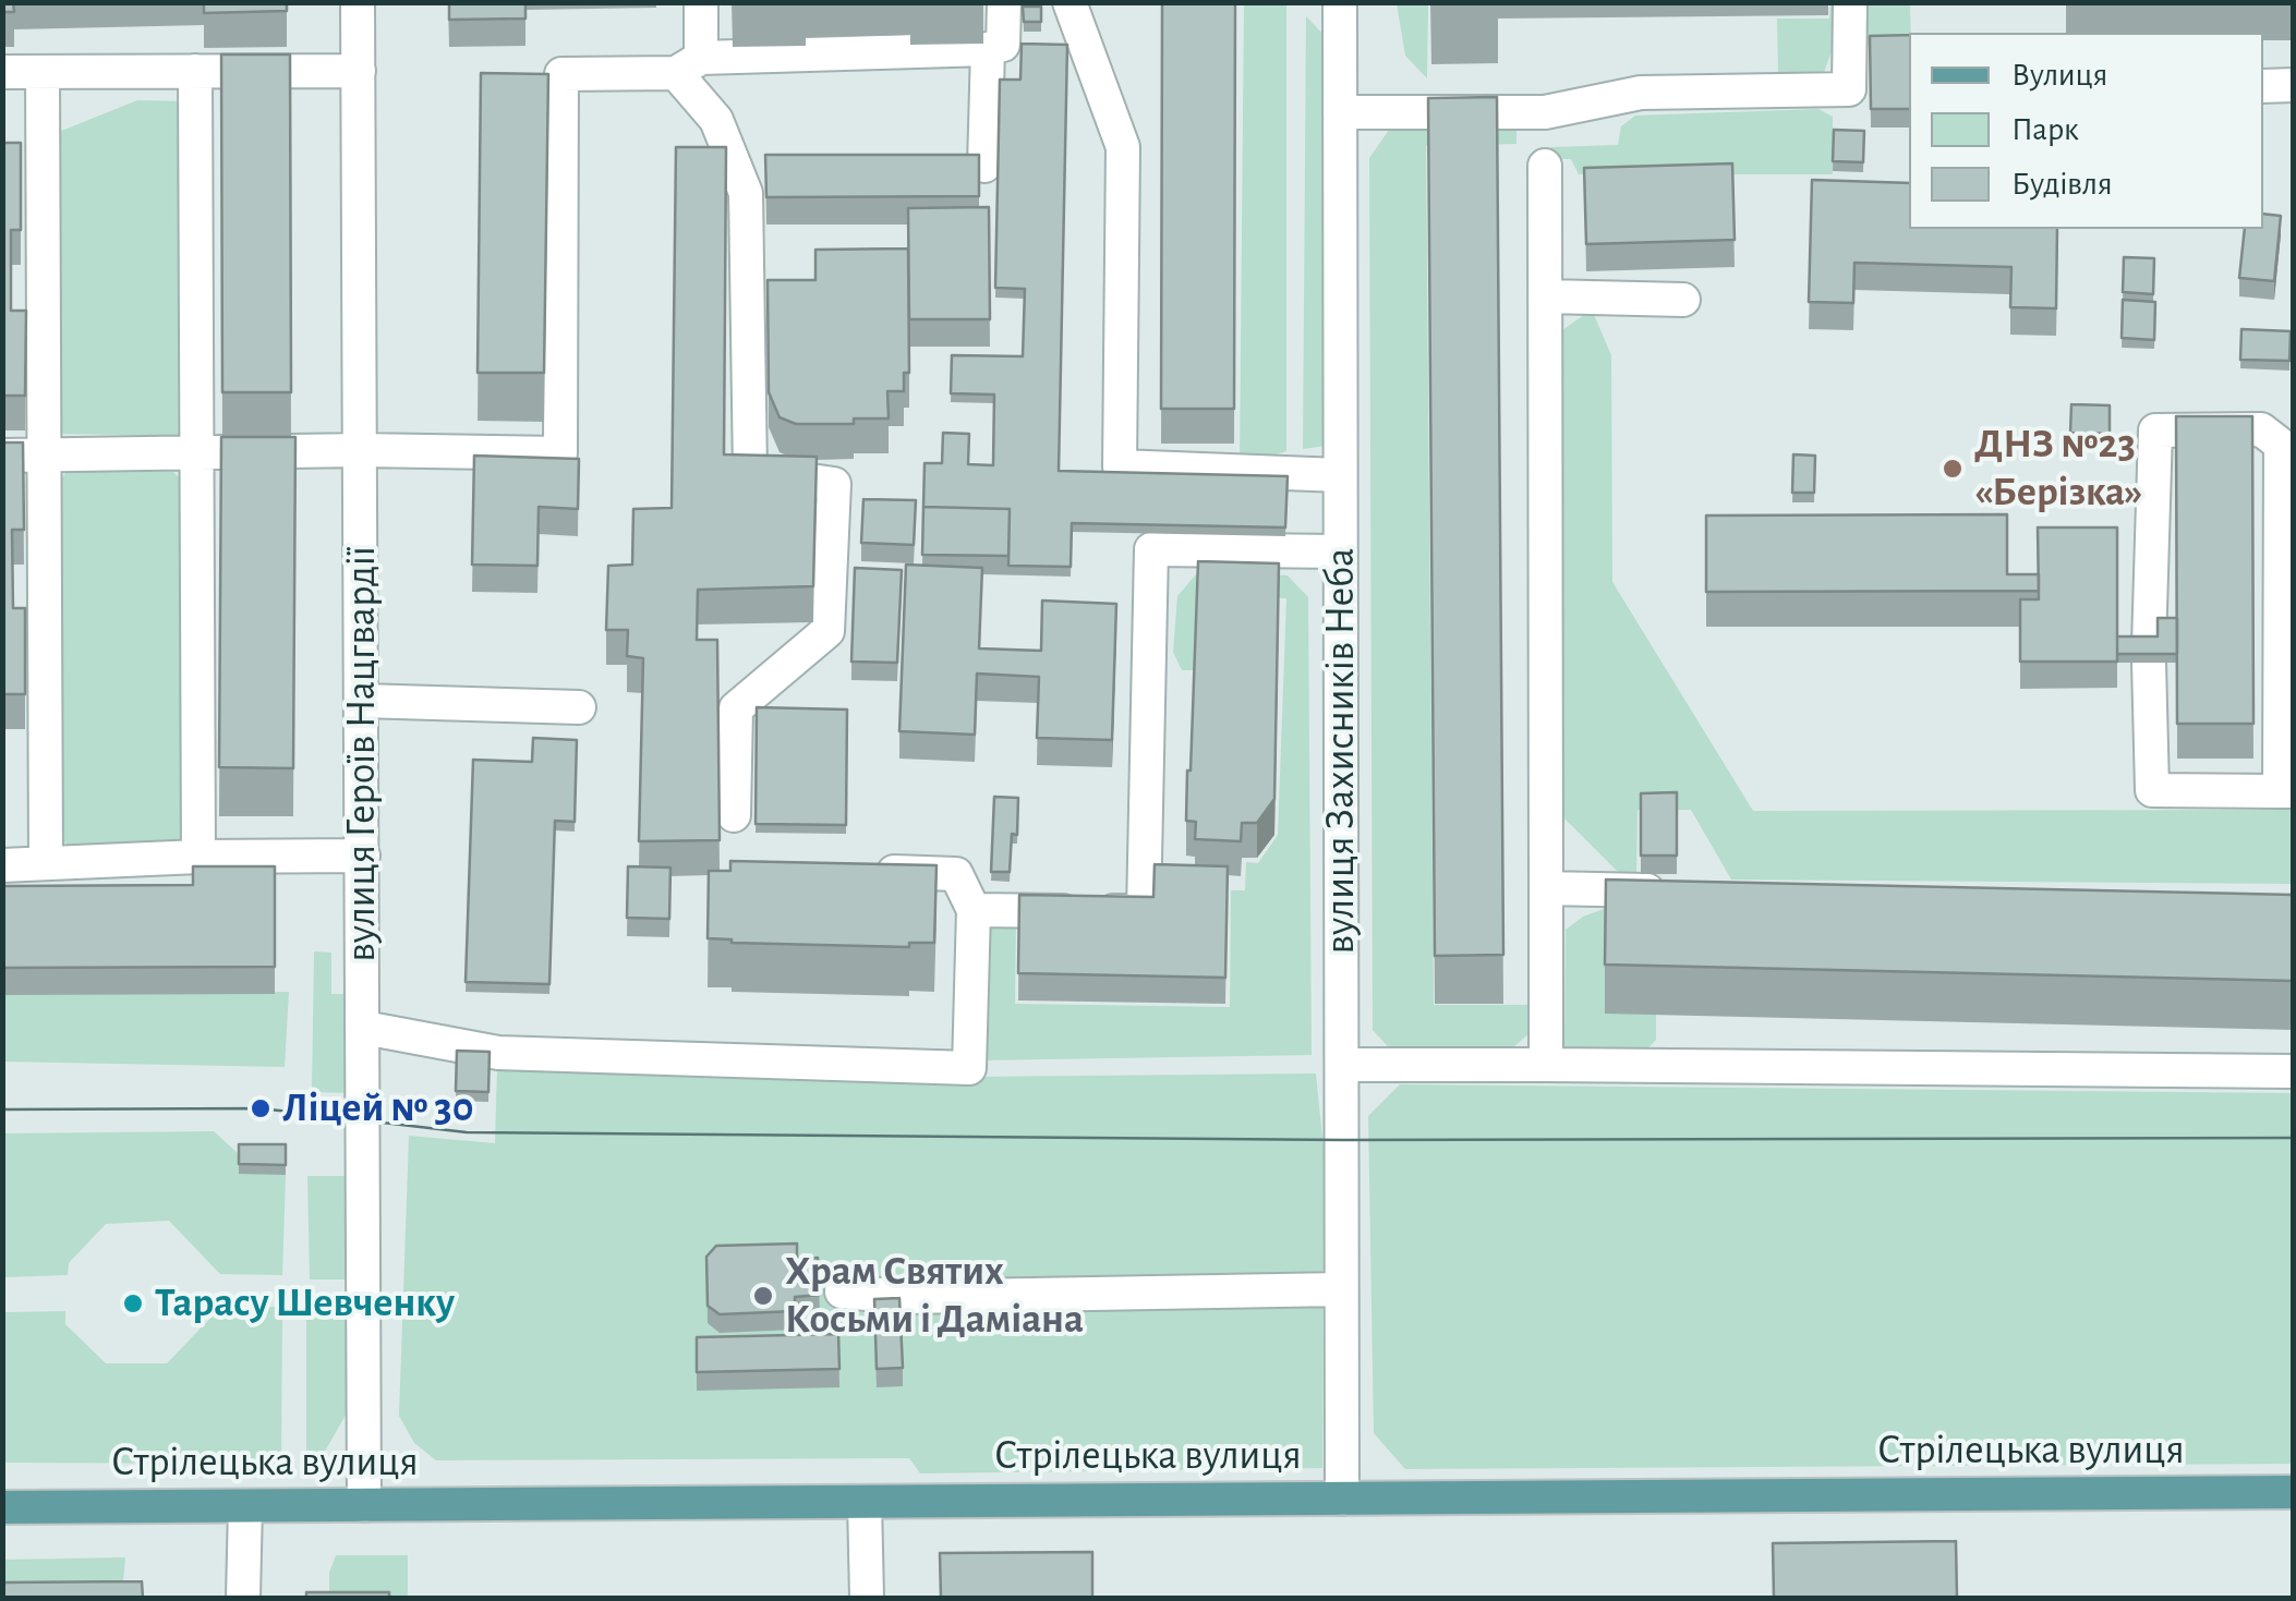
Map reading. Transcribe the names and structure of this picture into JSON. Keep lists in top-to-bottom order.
{
  "streets": {
    "main road": ["Стрілецька вулиця"],
    "street": ["вулиця Захисників Неба", "вулиця Героїв Нацгвардії"]
  },
  "crossings": [
    ["вулиця Захисників Неба", "Стрілецька вулиця"],
    ["вулиця Героїв Нацгвардії", "Стрілецька вулиця"]
  ],
  "places": [
    "ДНЗ №23 «Берізка»",
    "Ліцей № 30",
    "Храм Святих Косьми і Даміана",
    "Тарасу Шевченку"
  ],
  "legend": ["Вулиця", "Парк", "Будівля"]
}
